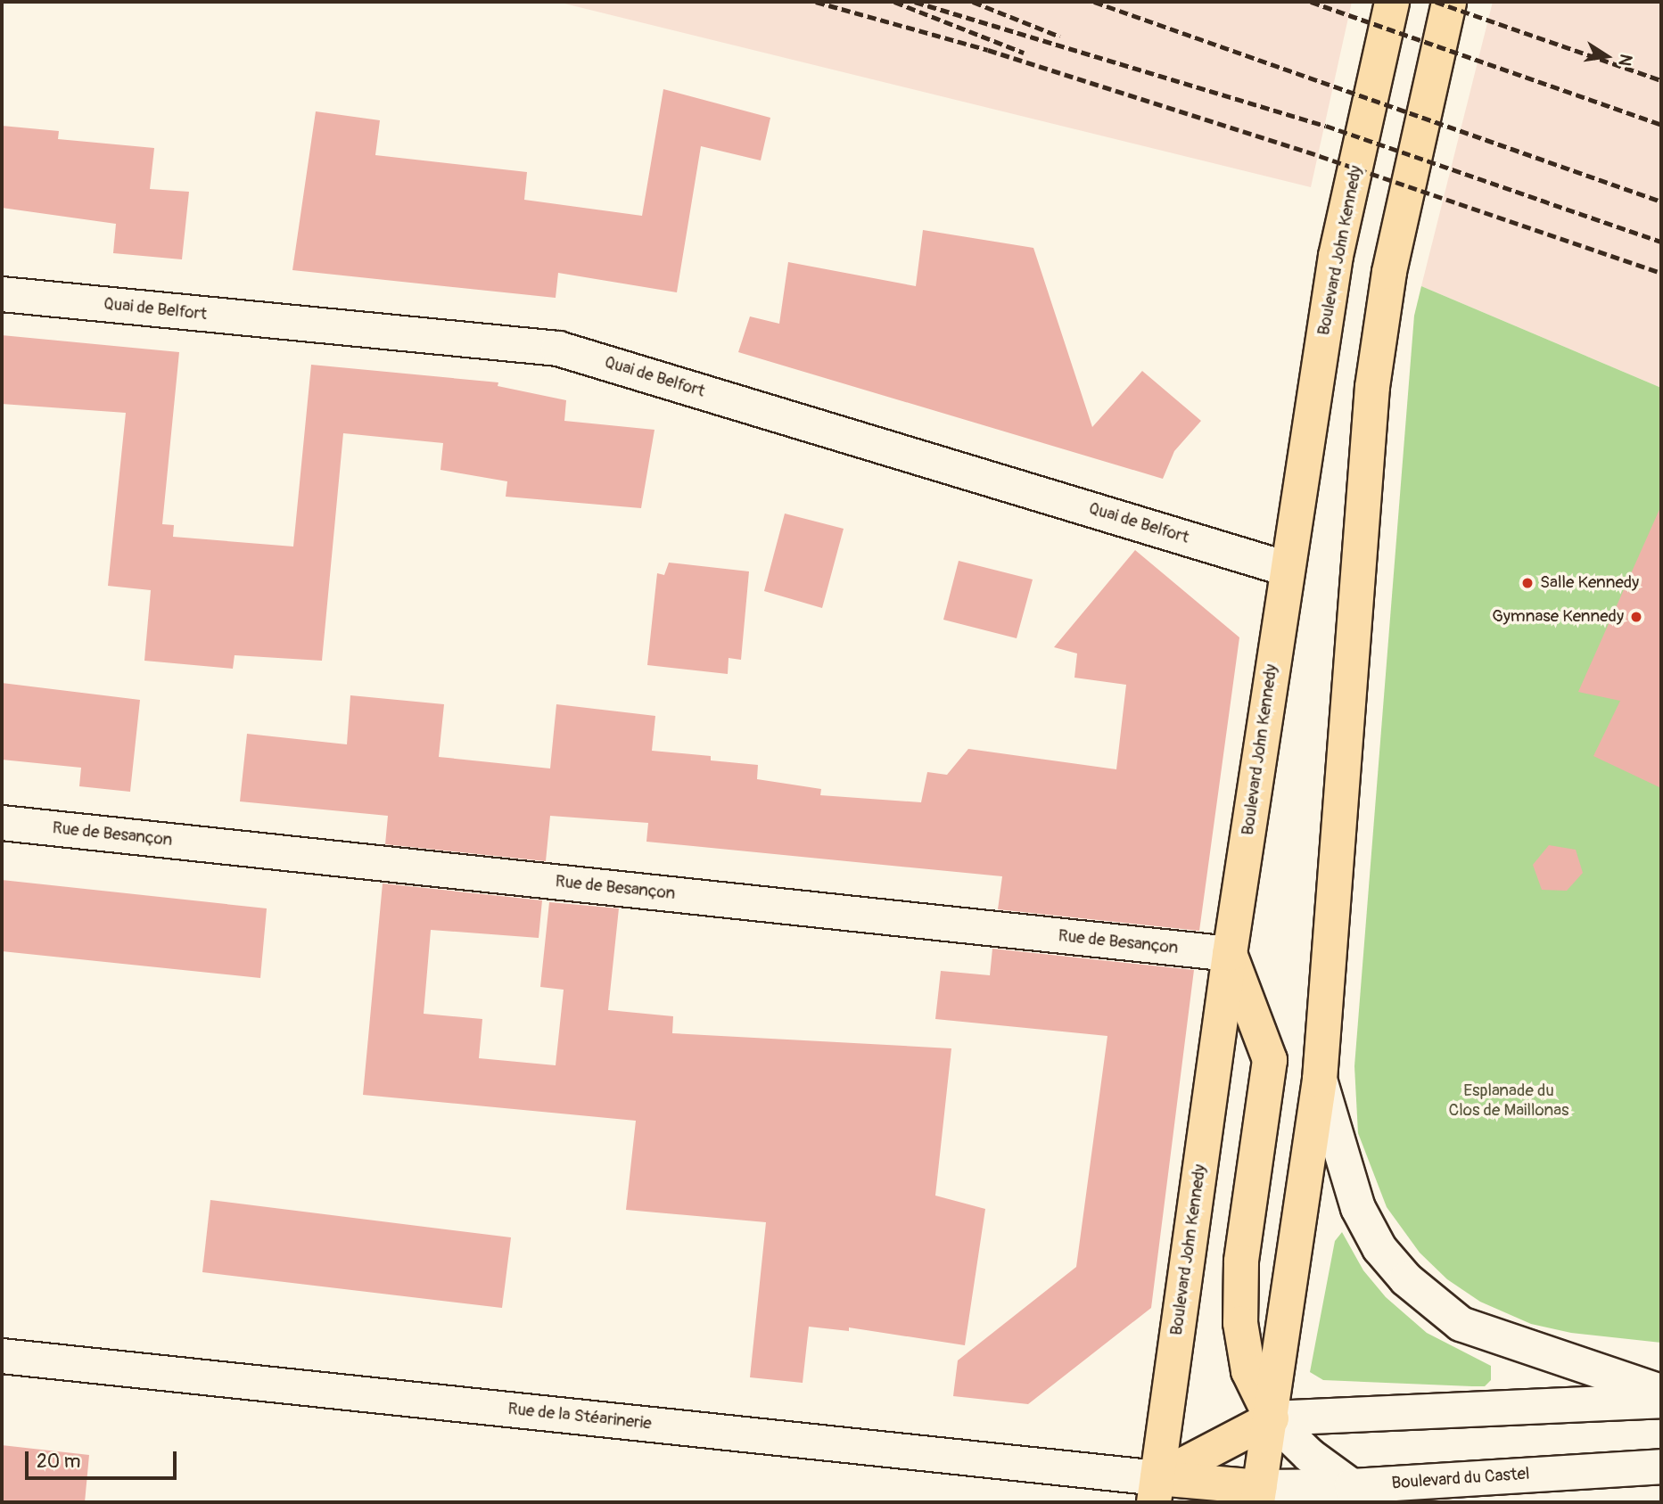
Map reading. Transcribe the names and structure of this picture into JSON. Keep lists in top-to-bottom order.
{
  "streets": {
    "main road": ["Boulevard John Kennedy"],
    "street": [
      "Quai de Belfort",
      "Rue de Besançon",
      "Rue de la Stéarinerie",
      "Boulevard du Castel"
    ]
  },
  "crossings": [
    ["Boulevard John Kennedy", "Quai de Belfort"],
    ["Boulevard John Kennedy", "Rue de Besançon"],
    ["Boulevard John Kennedy", "Rue de la Stéarinerie"]
  ],
  "parks": ["Esplanade du Clos de Maillonas"],
  "places": ["Salle Kennedy", "Gymnase Kennedy"],
  "scale_bar": "20 m",
  "north": "right"
}
